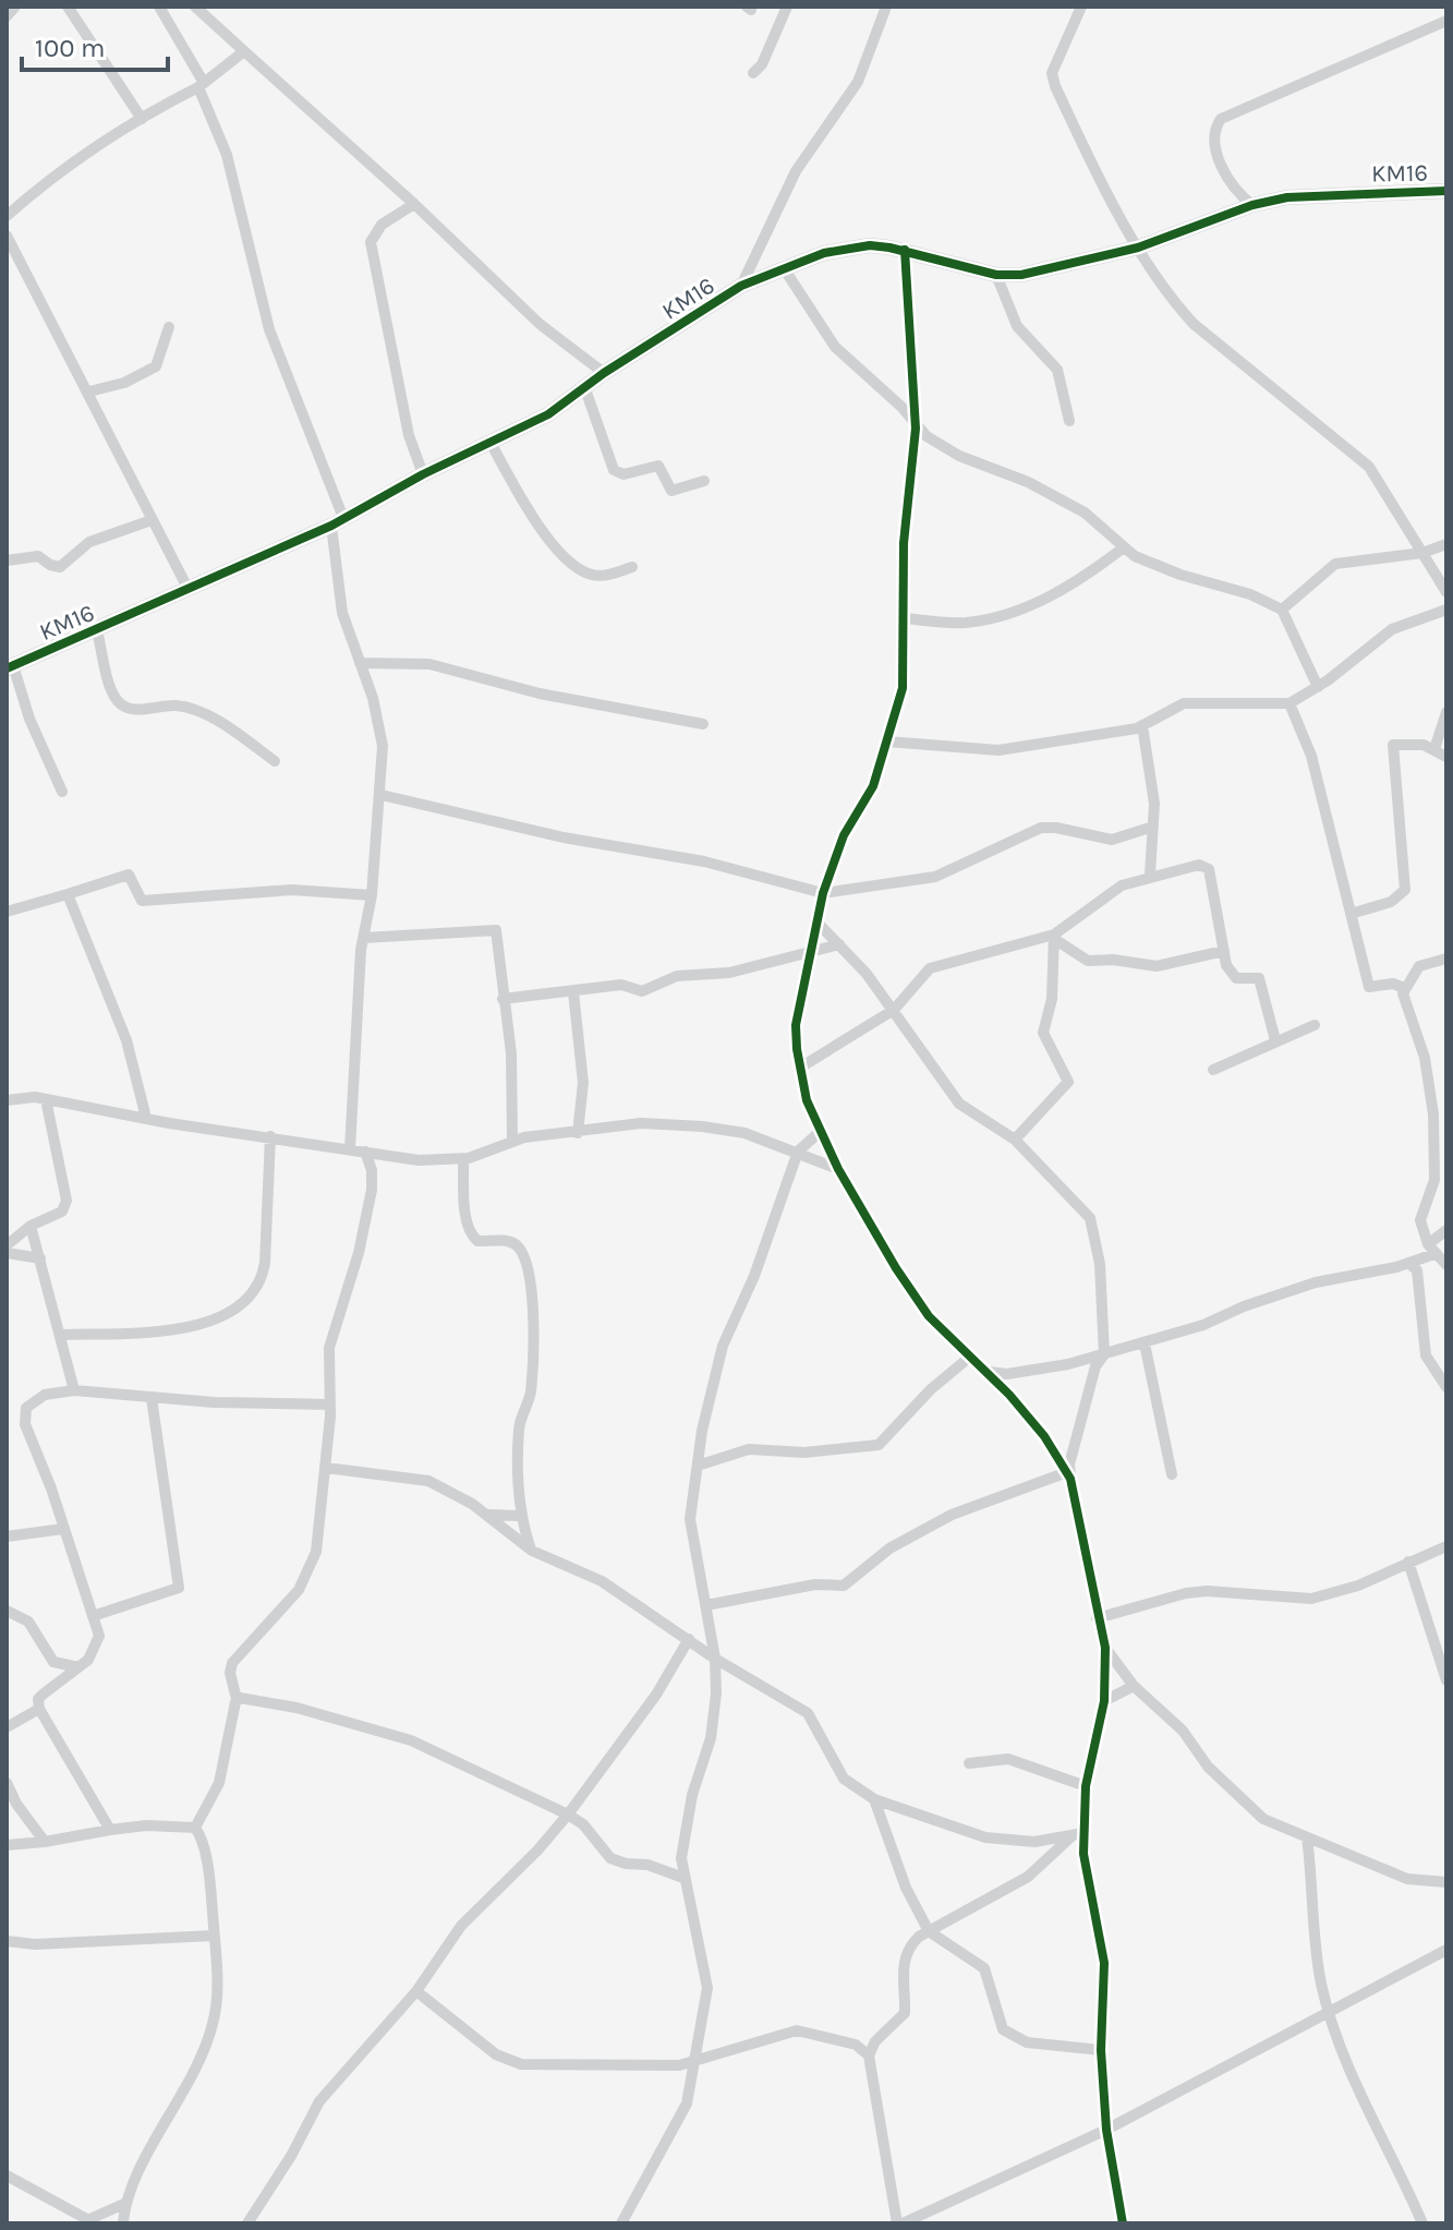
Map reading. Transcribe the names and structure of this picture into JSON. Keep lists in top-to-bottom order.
{
  "streets": {
    "street": ["KM16"]
  },
  "scale_bar": "100 m"
}
